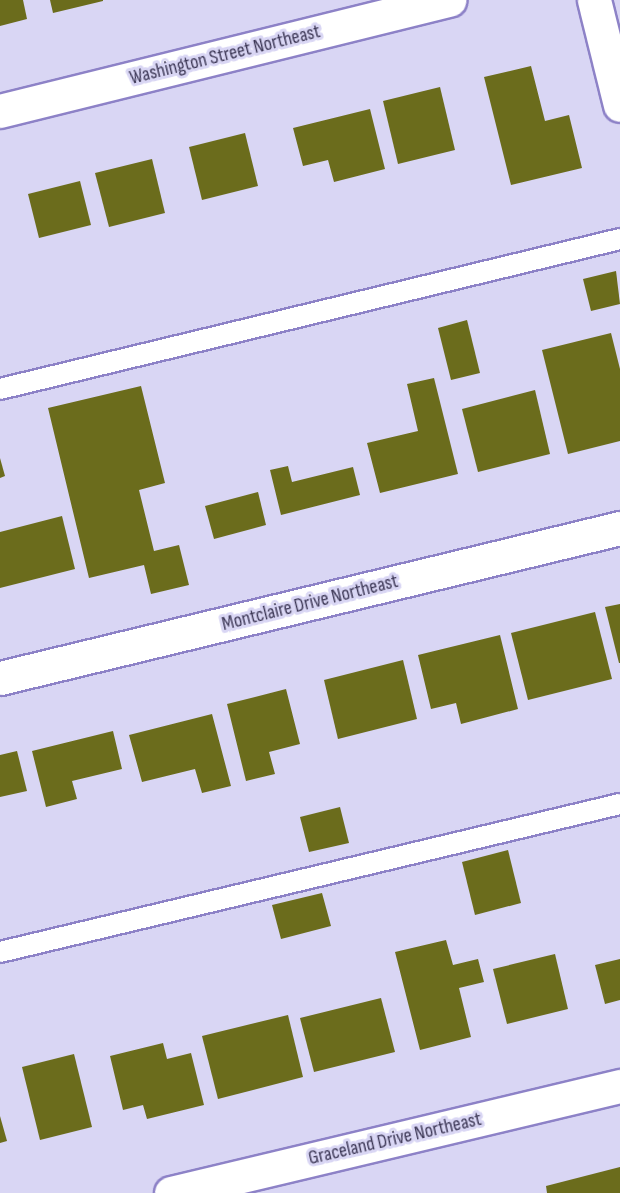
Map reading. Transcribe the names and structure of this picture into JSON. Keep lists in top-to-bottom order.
{
  "streets": {
    "street": ["Washington Street Northeast", "Montclaire Drive Northeast", "Graceland Drive Northeast"]
  }
}
